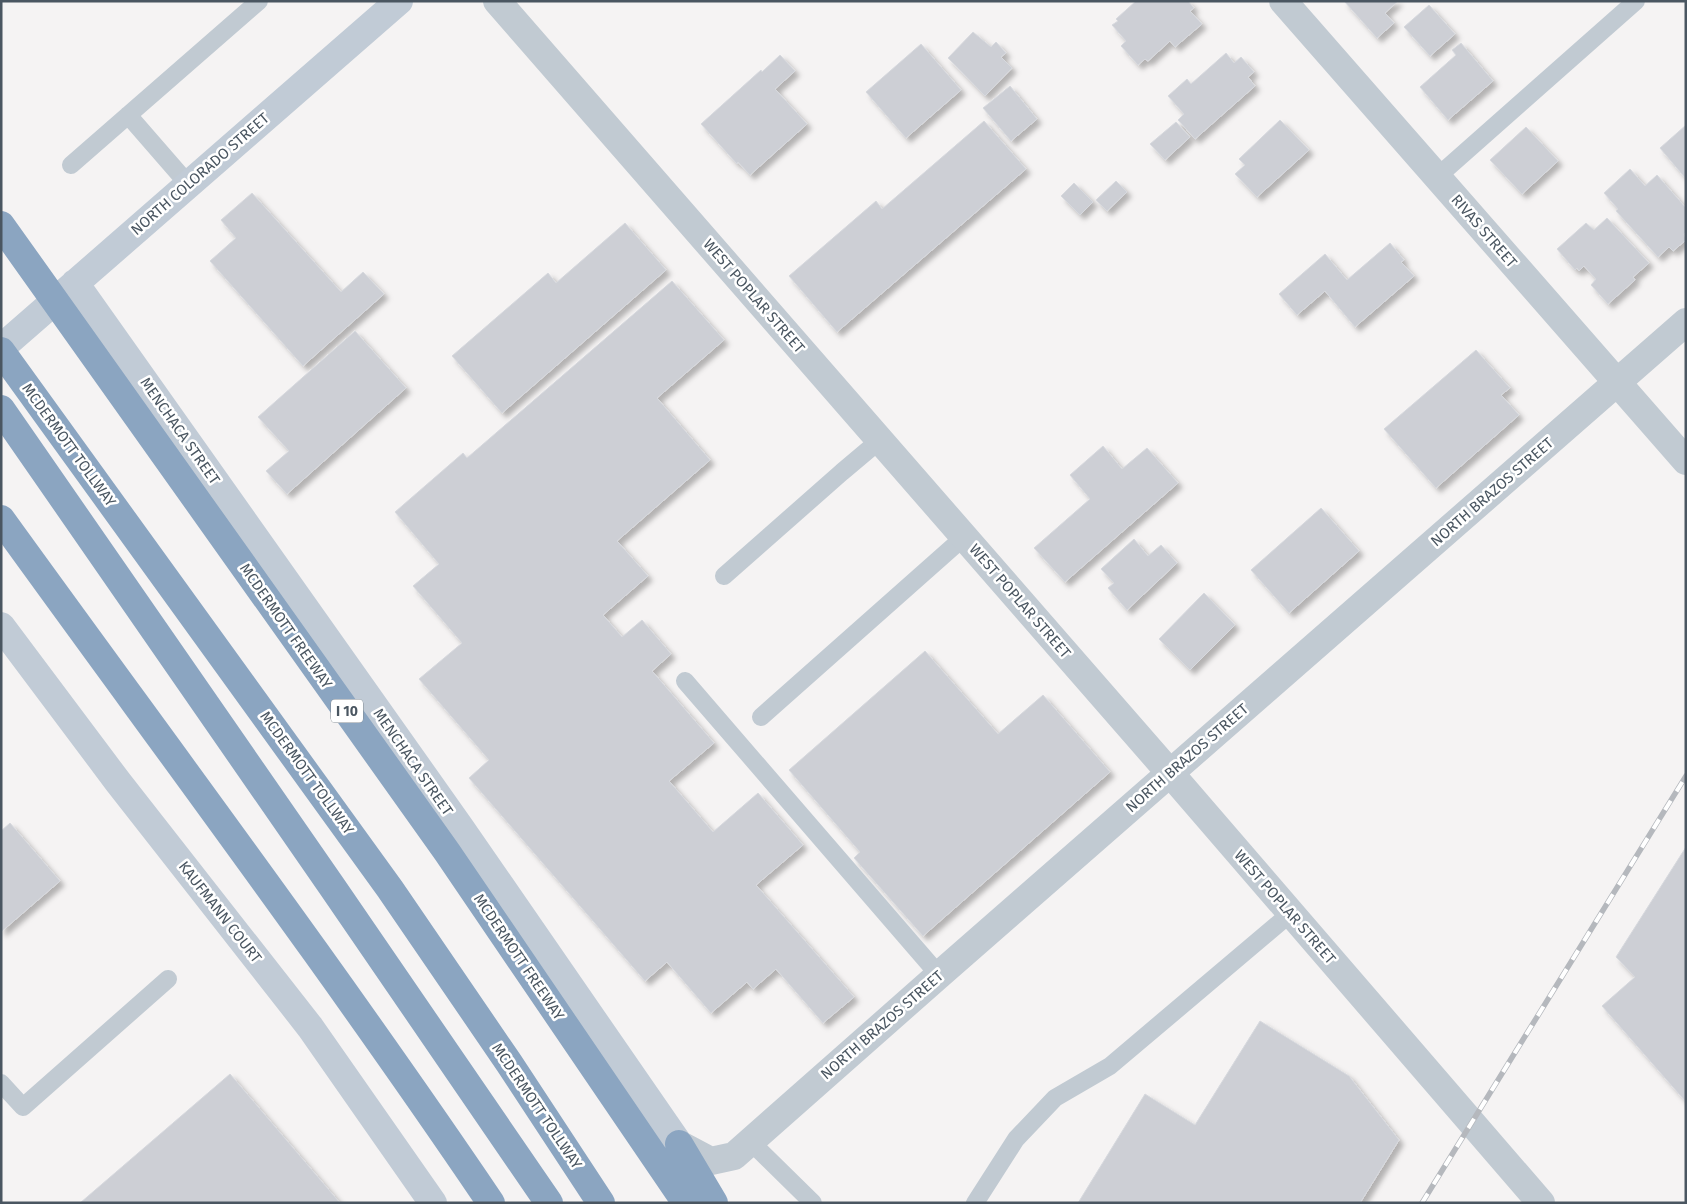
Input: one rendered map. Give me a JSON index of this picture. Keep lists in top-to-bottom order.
{
  "streets": {
    "highway": ["MCDERMOTT TOLLWAY", "MCDERMOTT FREEWAY", "I 10"],
    "main road": ["NORTH COLORADO STREET", "MENCHACA STREET", "KAUFMANN COURT"],
    "street": ["RIVAS STREET", "WEST POPLAR STREET", "NORTH BRAZOS STREET"]
  },
  "crossings": [
    ["NORTH COLORADO STREET", "MENCHACA STREET"],
    ["NORTH COLORADO STREET", "MCDERMOTT TOLLWAY"],
    ["RIVAS STREET", "NORTH BRAZOS STREET"],
    ["WEST POPLAR STREET", "NORTH BRAZOS STREET"],
    ["MENCHACA STREET", "NORTH BRAZOS STREET"]
  ]
}
